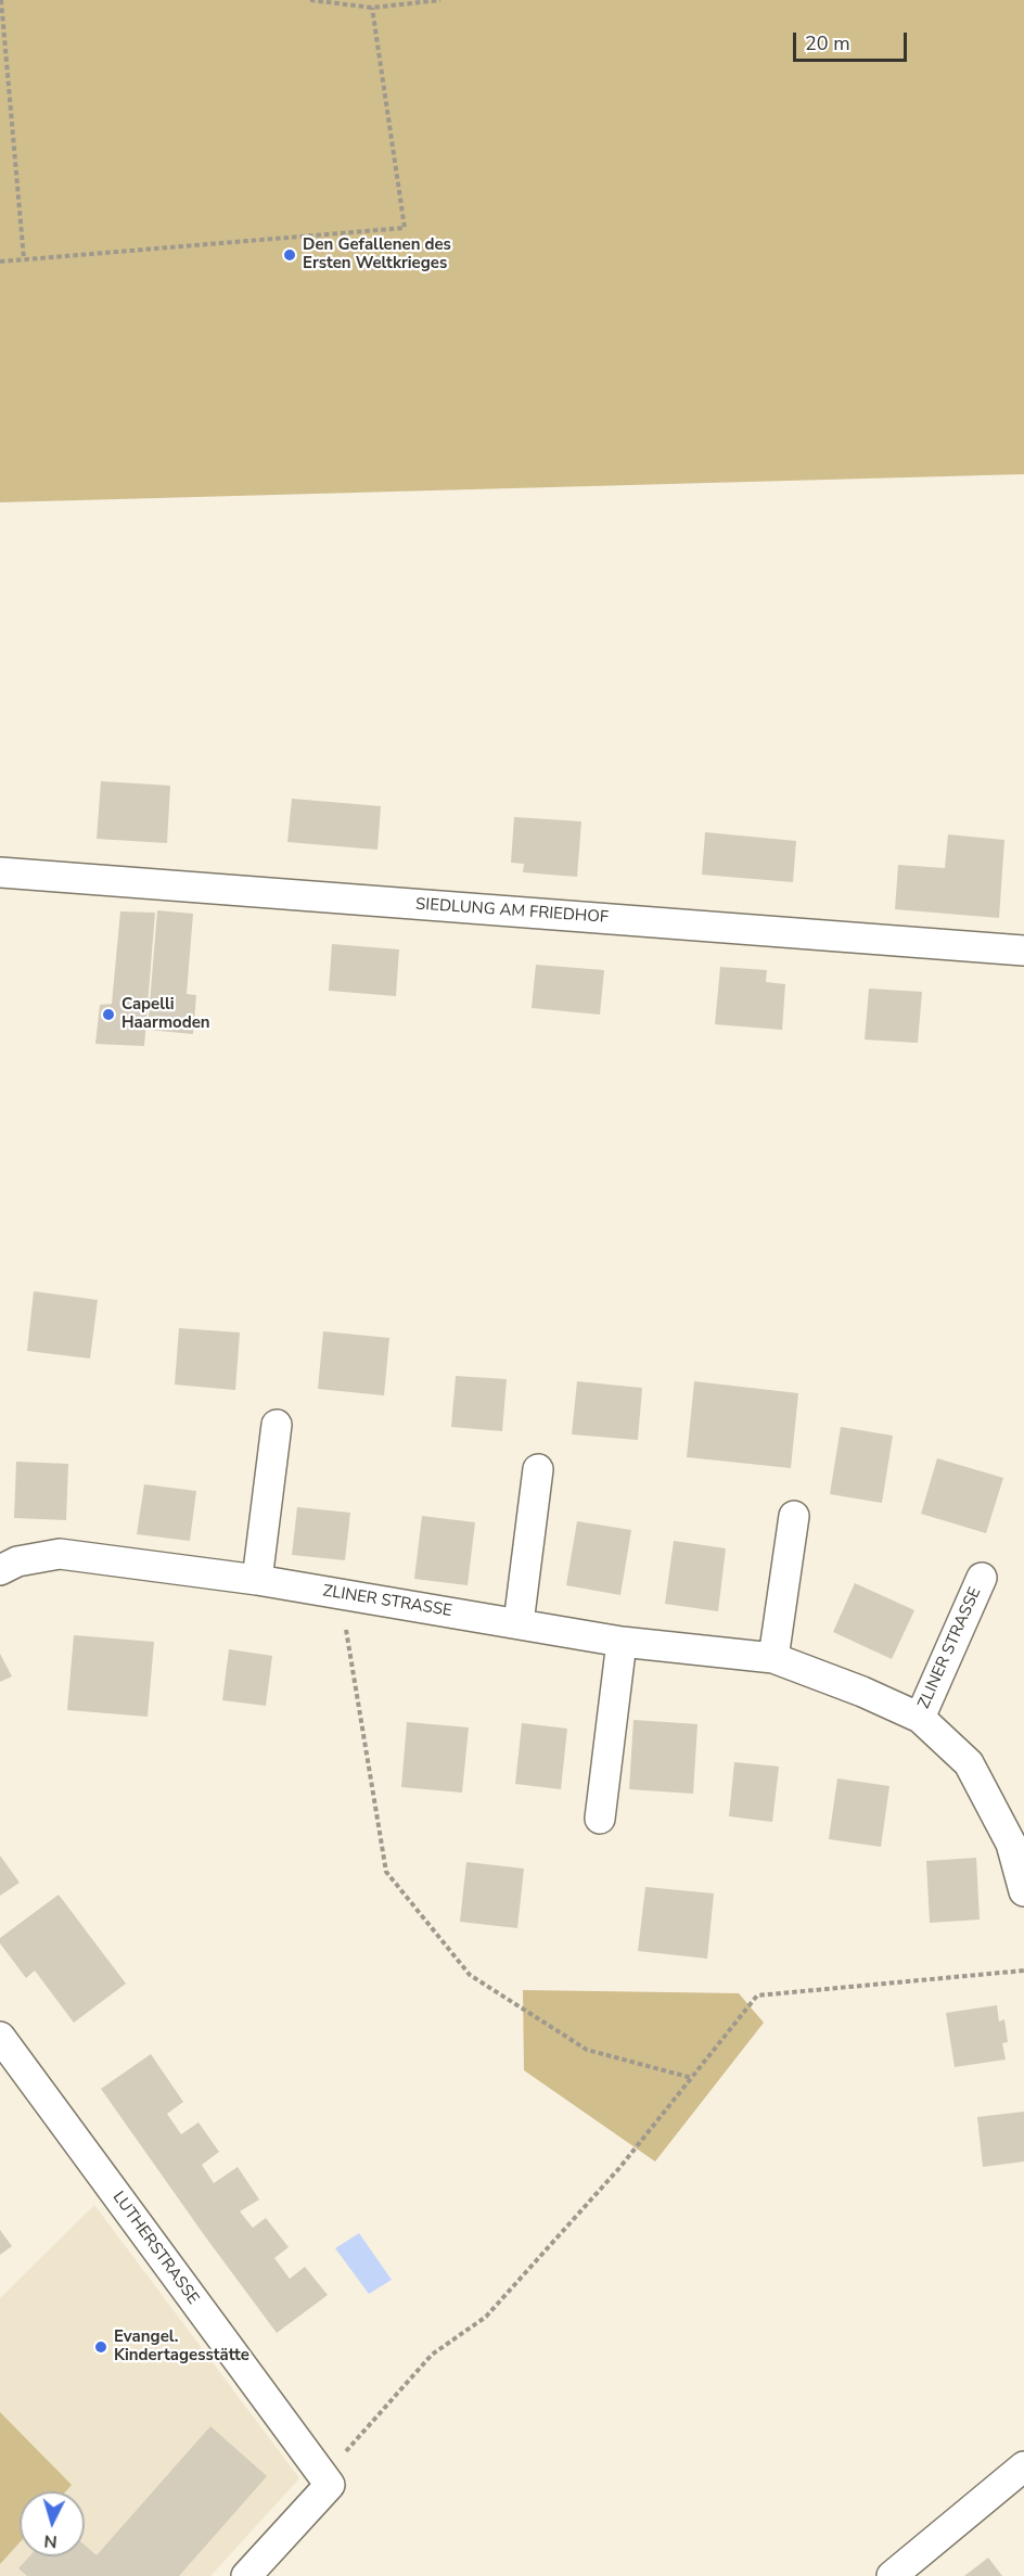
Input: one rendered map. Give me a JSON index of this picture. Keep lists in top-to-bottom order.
{
  "streets": {
    "street": ["SIEDLUNG AM FRIEDHOF", "ZLINER STRASSE", "LUTHERSTRASSE"]
  },
  "places": ["Den Gefallenen des Ersten Weltkrieges", "Capelli Haarmoden", "Evangel. Kindertagesstätte"],
  "scale_bar": "20 m",
  "north": "bottom"
}
